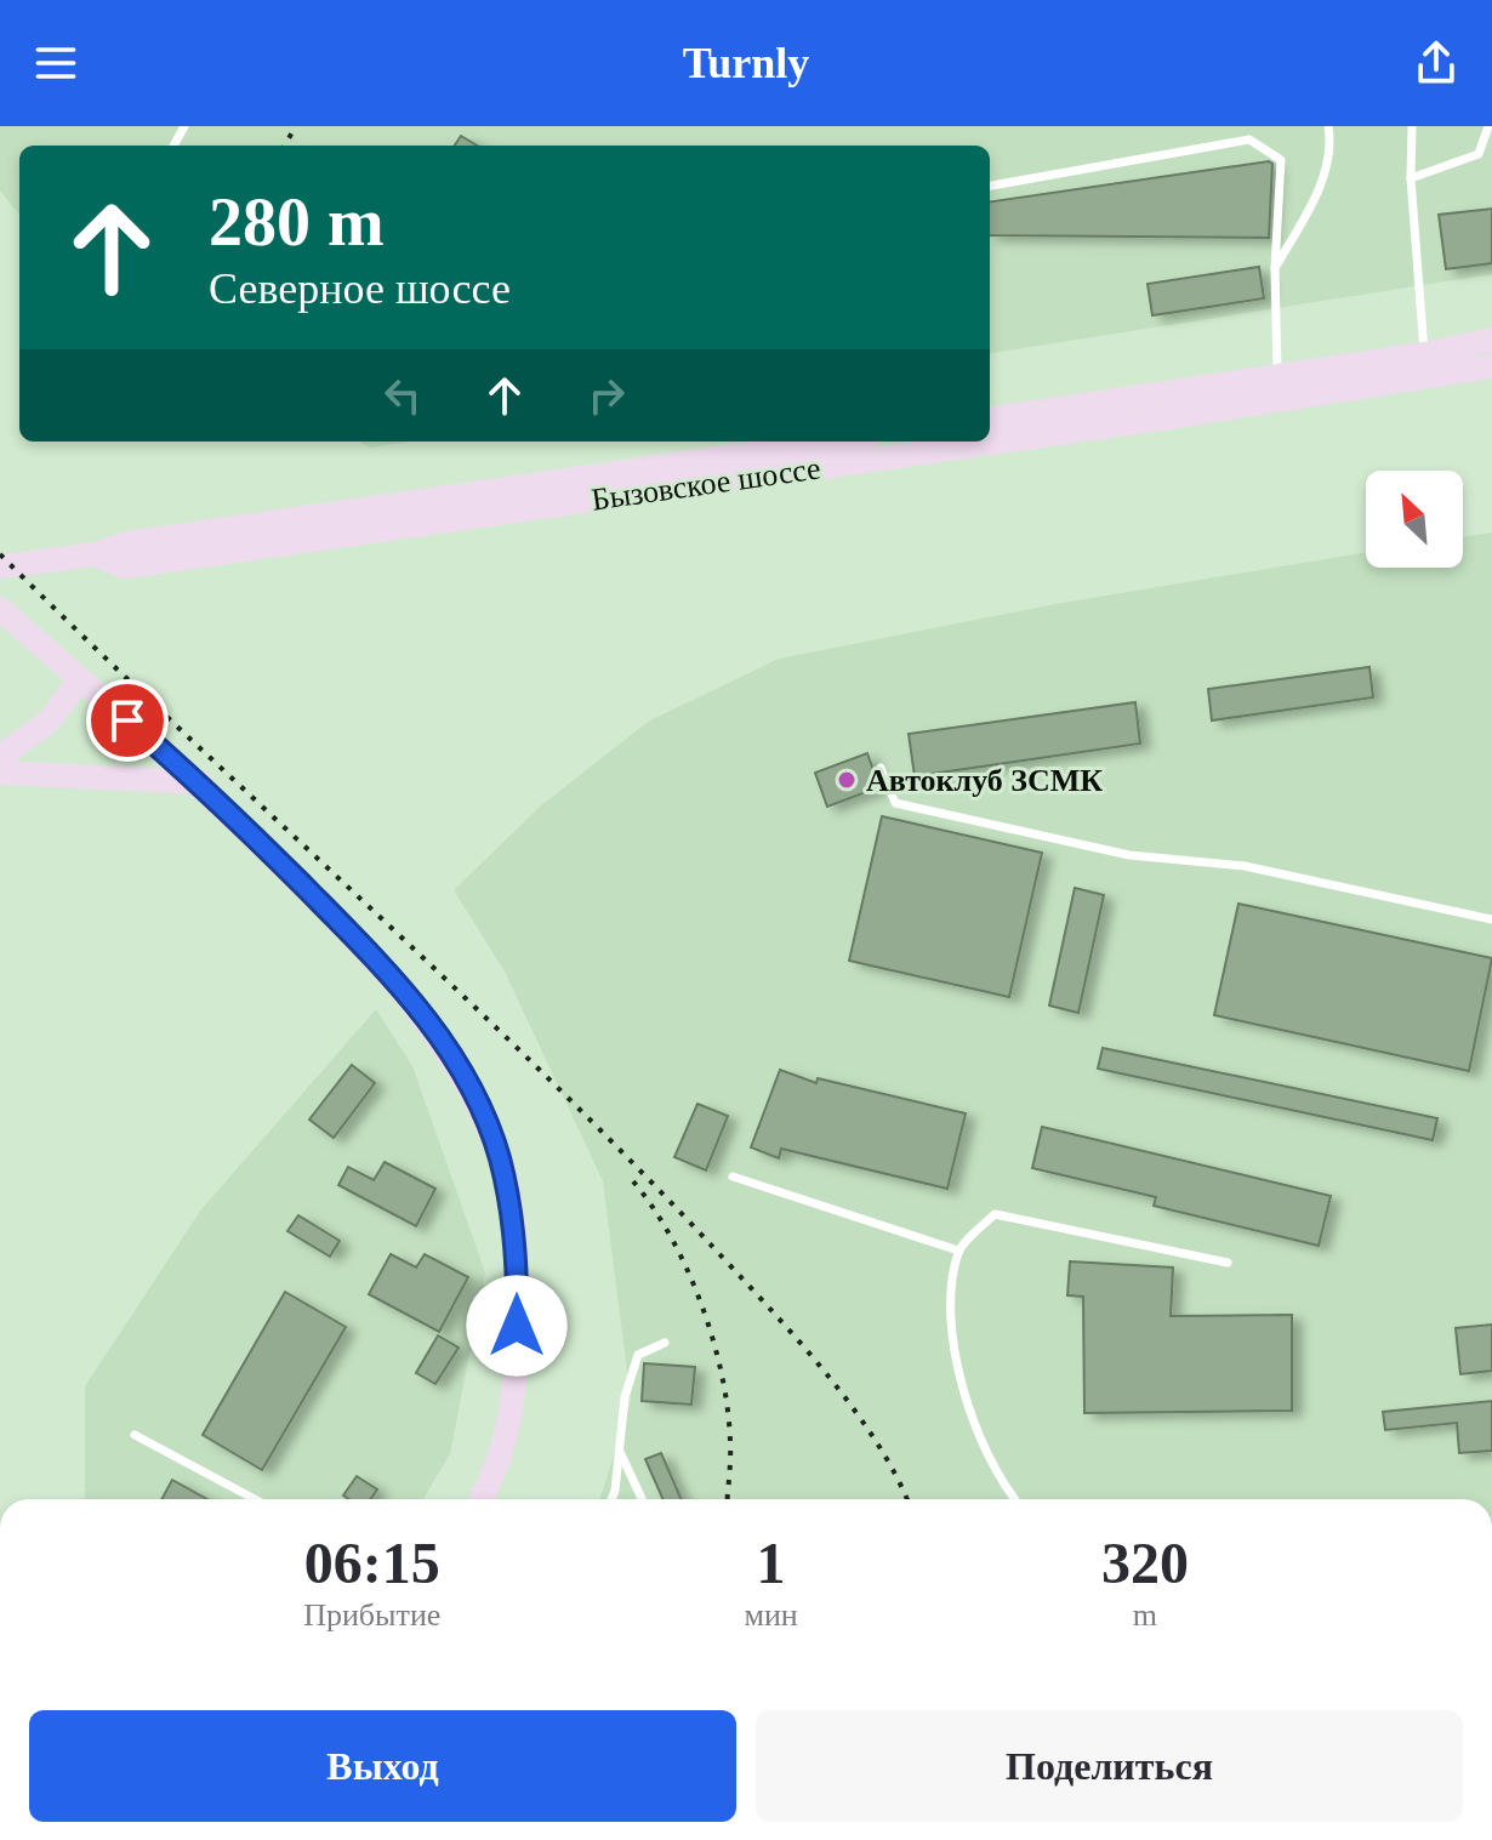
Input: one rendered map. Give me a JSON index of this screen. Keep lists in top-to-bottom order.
{
  "streets": {
    "main road": ["Бызовское шоссе"]
  },
  "places": ["Автоклуб ЗСМК"],
  "north": "top left",
  "page": {
    "header": "Turnly",
    "turn": ["280 m", "Северное шоссе"],
    "eta": [
      "06:15",
      "Прибытие",
      "1",
      "мин",
      "320",
      "m"
    ],
    "buttons": ["Выход", "Поделиться"]
  }
}
